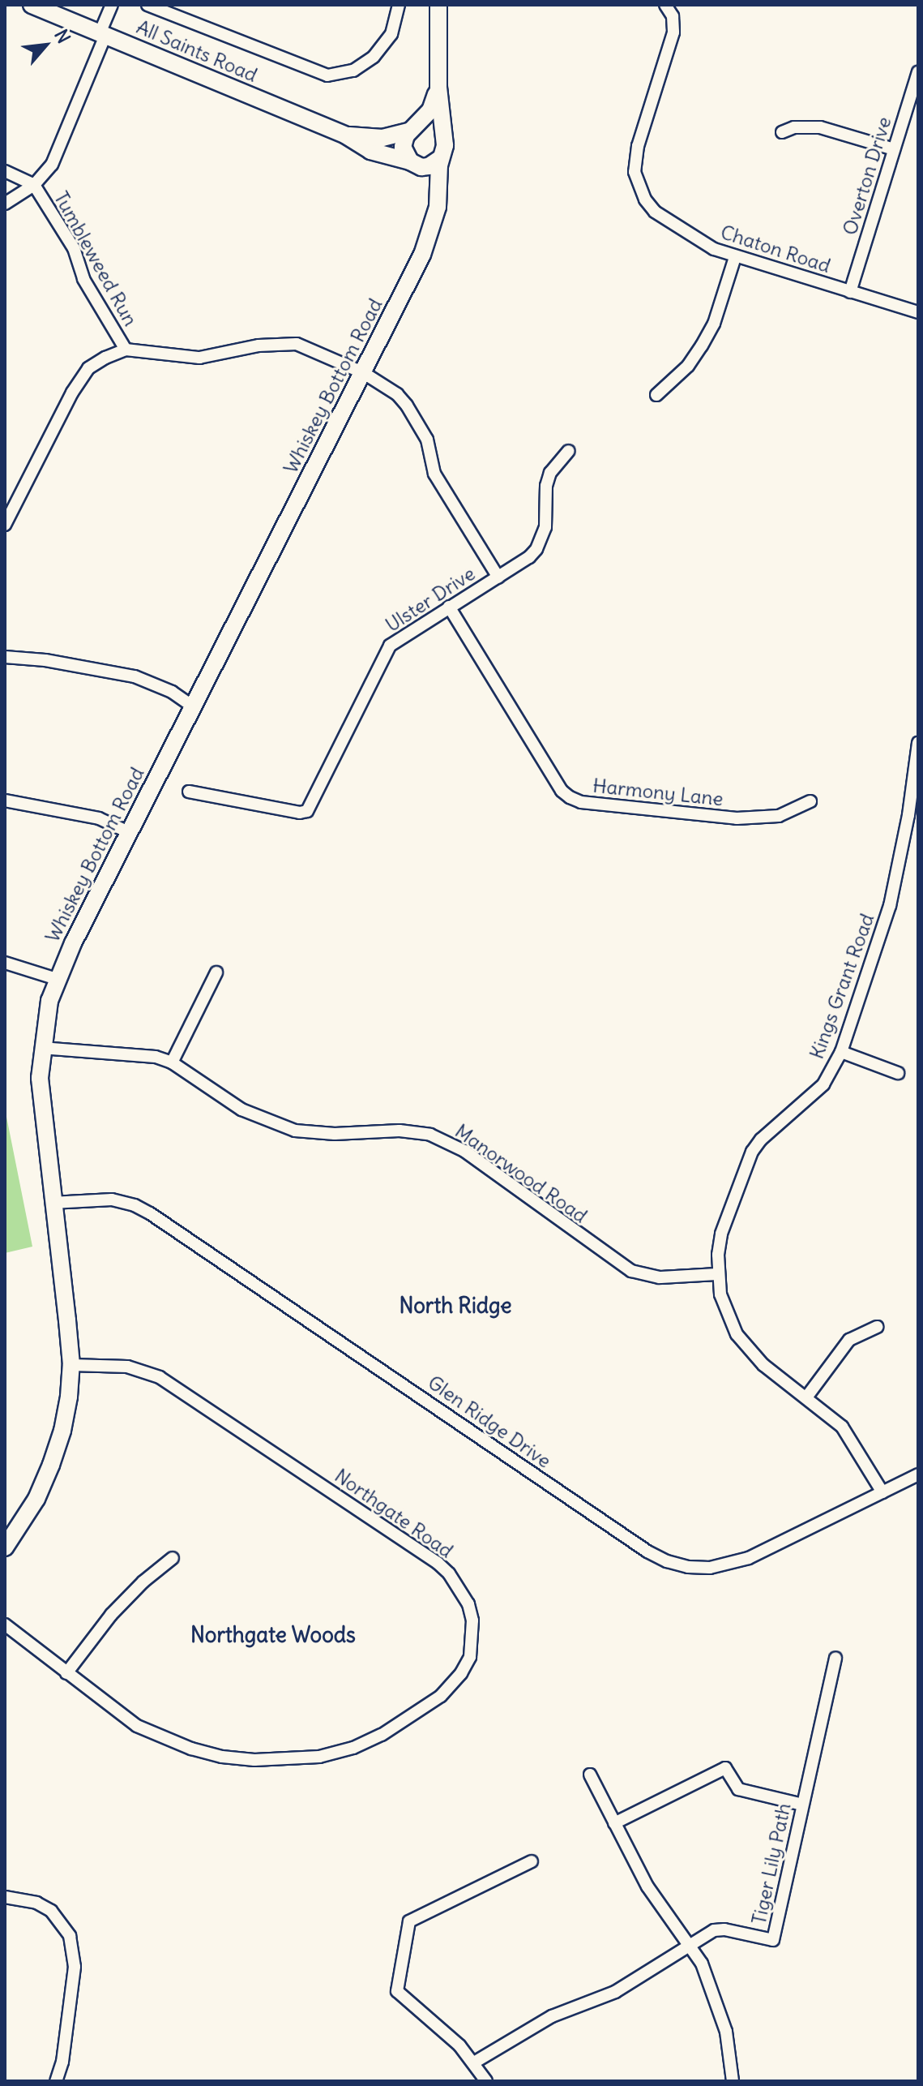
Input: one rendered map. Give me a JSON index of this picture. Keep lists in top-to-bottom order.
{
  "streets": {
    "street": [
      "All Saints Road",
      "Overton Drive",
      "Chaton Road",
      "Tumbleweed Run",
      "Whiskey Bottom Road",
      "Ulster Drive",
      "Harmony Lane",
      "Kings Grant Road",
      "Manorwood Road",
      "Glen Ridge Drive",
      "Northgate Road",
      "Tiger Lily Path"
    ]
  },
  "crossings": [
    ["All Saints Road", "Whiskey Bottom Road"],
    ["Overton Drive", "Chaton Road"],
    ["Whiskey Bottom Road", "Manorwood Road"],
    ["Whiskey Bottom Road", "Glen Ridge Drive"],
    ["Whiskey Bottom Road", "Northgate Road"],
    ["Ulster Drive", "Harmony Lane"],
    ["Kings Grant Road", "Manorwood Road"],
    ["Kings Grant Road", "Glen Ridge Drive"]
  ],
  "districts": ["North Ridge", "Northgate Woods"],
  "north": "top right"
}
